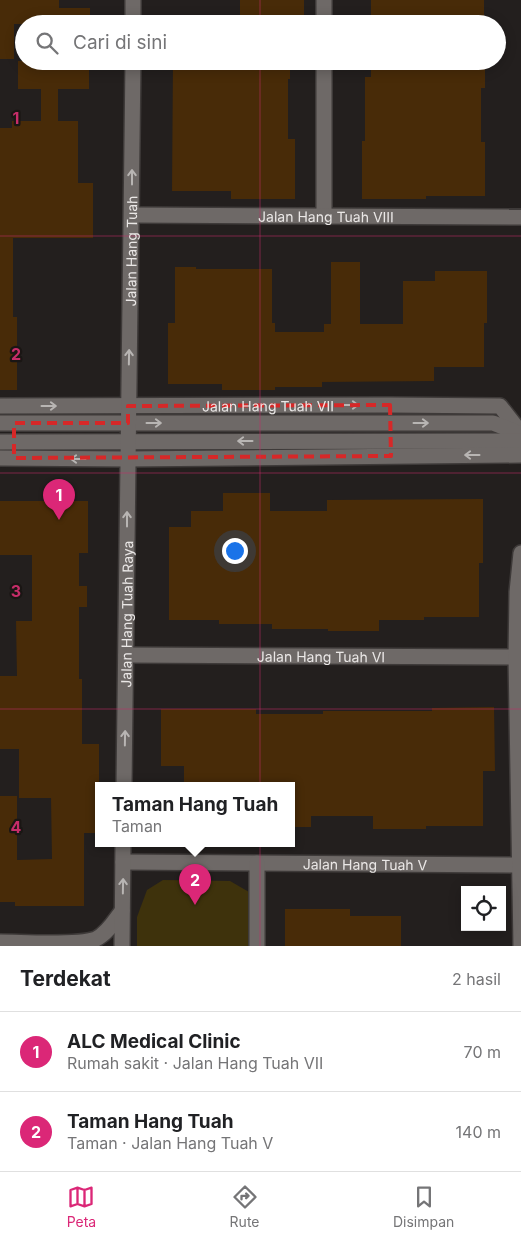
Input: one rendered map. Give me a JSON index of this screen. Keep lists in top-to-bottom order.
{
  "streets": {
    "street": [
      "Jalan Hang Tuah VIII",
      "Jalan Hang Tuah",
      "Jalan Hang Tuah VII",
      "Jalan Hang Tuah Raya",
      "Jalan Hang Tuah VI",
      "Jalan Hang Tuah V"
    ]
  },
  "crossings": [
    ["Jalan Hang Tuah VIII", "Jalan Hang Tuah"],
    ["Jalan Hang Tuah", "Jalan Hang Tuah VII"],
    ["Jalan Hang Tuah", "Jalan Hang Tuah Raya"],
    ["Jalan Hang Tuah Raya", "Jalan Hang Tuah VI"]
  ],
  "one_way": ["Jalan Hang Tuah", "Jalan Hang Tuah Raya"],
  "page": {
    "search": "Cari di sini",
    "pins": ["1", "2"],
    "popup": ["Taman Hang Tuah", "Taman"],
    "heading": ["Terdekat", "2 hasil"],
    "list": [
      {
        "mark": "1",
        "name": "ALC Medical Clinic",
        "note": "Rumah sakit · Jalan Hang Tuah VII",
        "value": "70 m"
      },
      {
        "mark": "2",
        "name": "Taman Hang Tuah",
        "note": "Taman · Jalan Hang Tuah V",
        "value": "140 m"
      }
    ],
    "nav": ["Peta", "Rute", "Disimpan"]
  },
  "grid": {
    "rows": [
      "1",
      "2",
      "3",
      "4"
    ]
  }
}
